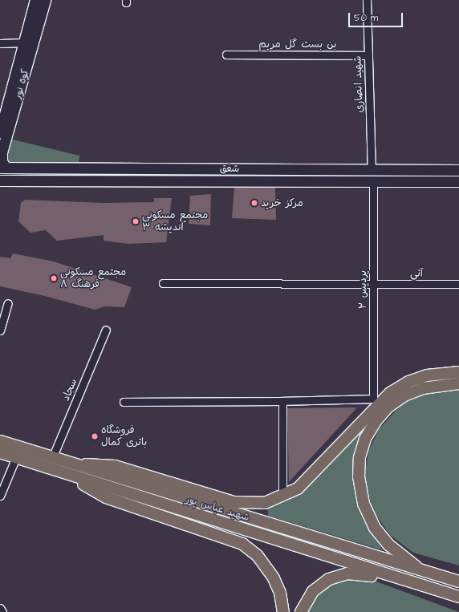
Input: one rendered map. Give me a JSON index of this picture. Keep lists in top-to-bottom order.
{
  "streets": {
    "main road": ["کوه نور", "شفق", "شهید عباس پور"],
    "street": [
      "بن بست گل مریم",
      "شهید انصاری",
      "آتی",
      "پردیس ۲",
      "سجاد"
    ]
  },
  "crossings": [
    ["بن بست گل مریم", "شهید انصاری"],
    ["کوه نور", "شفق"],
    ["شهید انصاری", "شفق"],
    ["شفق", "پردیس ۲"],
    ["آتی", "پردیس ۲"],
    ["سجاد", "شهید عباس پور"]
  ],
  "places": [
    "مرکز خرید",
    "مجتمع مسکونی اندیشه ۳",
    "مجتمع مسکونی فرهنگ ۸",
    "فروشگاه باتری کمال"
  ],
  "scale_bar": "50 m"
}
